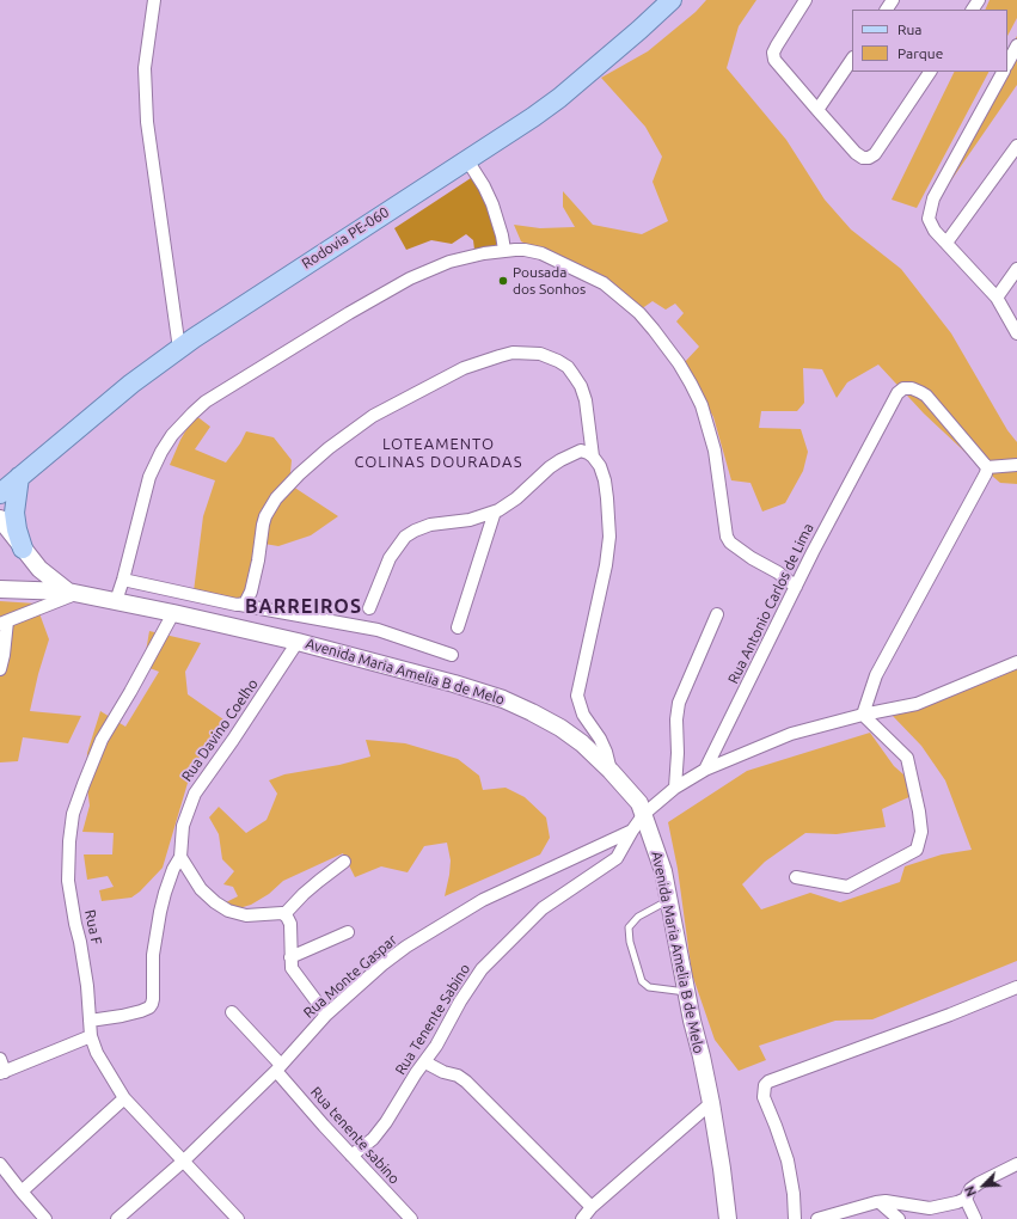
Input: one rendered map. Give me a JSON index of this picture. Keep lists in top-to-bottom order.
{
  "streets": {
    "main road": ["Rodovia PE-060"],
    "street": [
      "Rua Antonio Carlos de Lima",
      "Avenida Maria Amelia B de Melo",
      "Rua Davino Coelho",
      "Rua F",
      "Rua Monte Gaspar",
      "Rua Tenente Sabino",
      "Rua tenente sabino"
    ]
  },
  "crossings": [
    ["Avenida Maria Amelia B de Melo", "Rua Davino Coelho"],
    ["Avenida Maria Amelia B de Melo", "Rua F"],
    ["Avenida Maria Amelia B de Melo", "Rua Monte Gaspar"],
    ["Rua F", "Rua Monte Gaspar"],
    ["Rua Monte Gaspar", "Rua Tenente Sabino"],
    ["Rua Monte Gaspar", "Rua tenente sabino"],
    ["Rua Tenente Sabino", "Rua tenente sabino"]
  ],
  "districts": ["LOTEAMENTO COLINAS DOURADAS", "BARREIROS"],
  "places": ["Pousada dos Sonhos"],
  "legend": ["Rua", "Parque"],
  "north": "bottom left"
}
